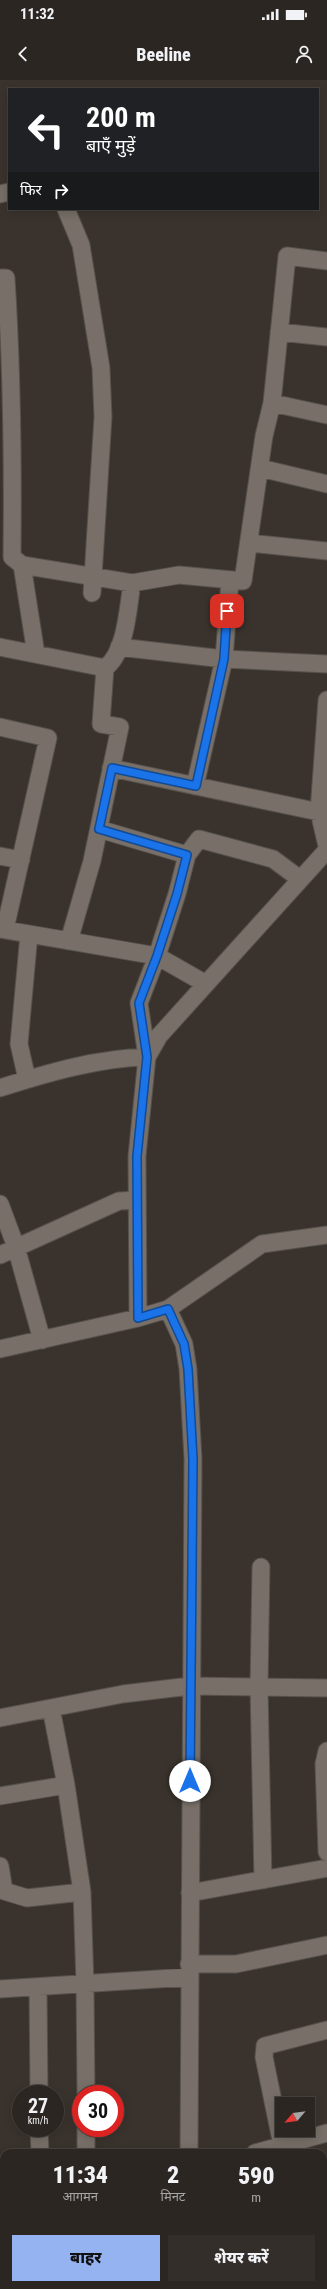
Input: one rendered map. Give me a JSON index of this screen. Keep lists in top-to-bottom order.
{
  "north": "bottom left",
  "page": {
    "status": "11:32",
    "header": "Beeline",
    "turn": ["200 m", "बाएँ मुड़ें"],
    "then": "फिर",
    "speed": "27 km/h",
    "limit": "30",
    "eta": [
      "11:34",
      "आगमन",
      "2",
      "मिनट",
      "590",
      "m"
    ],
    "buttons": ["बाहर", "शेयर करें"]
  }
}
